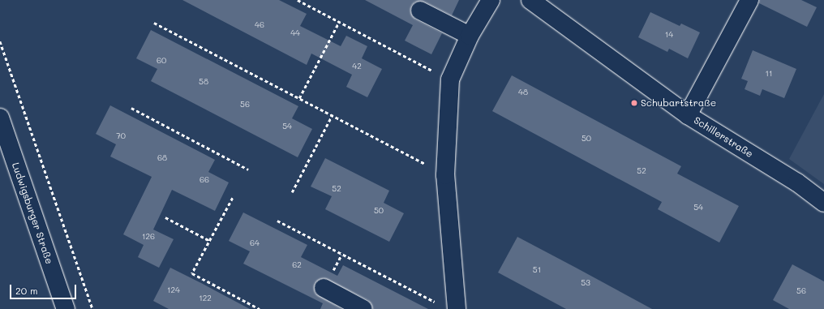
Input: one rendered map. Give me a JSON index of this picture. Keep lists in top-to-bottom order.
{
  "streets": {
    "street": ["Schillerstraße", "Ludwigsburger Straße"]
  },
  "places": ["Schubartstraße"],
  "house_numbers": [
    "46",
    "44",
    "14",
    "60",
    "42",
    "11",
    "58",
    "48",
    "56",
    "54",
    "70",
    "50",
    "68",
    "52",
    "66",
    "52",
    "54",
    "50",
    "126",
    "64",
    "62",
    "51",
    "53",
    "124",
    "56",
    "122"
  ],
  "scale_bar": "20 m"
}
